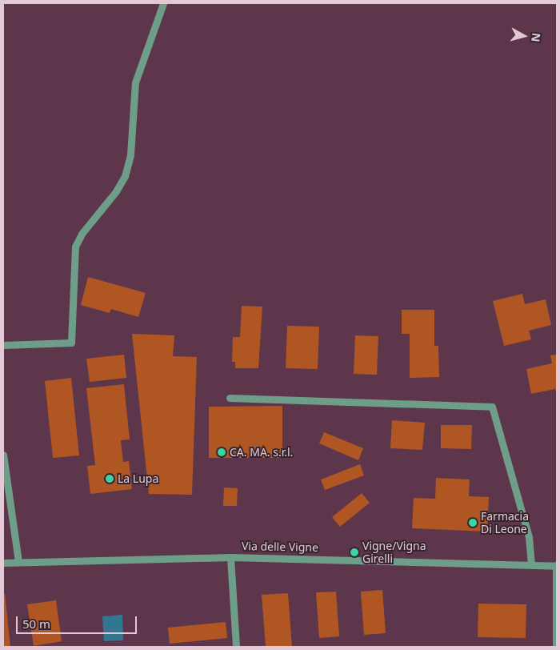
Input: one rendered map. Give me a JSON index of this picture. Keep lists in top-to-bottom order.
{
  "streets": {
    "street": ["Via delle Vigne"]
  },
  "places": [
    "CA. MA. s.r.l.",
    "La Lupa",
    "Farmacia Di Leone",
    "Vigne/Vigna Girelli"
  ],
  "scale_bar": "50 m",
  "north": "right"
}
